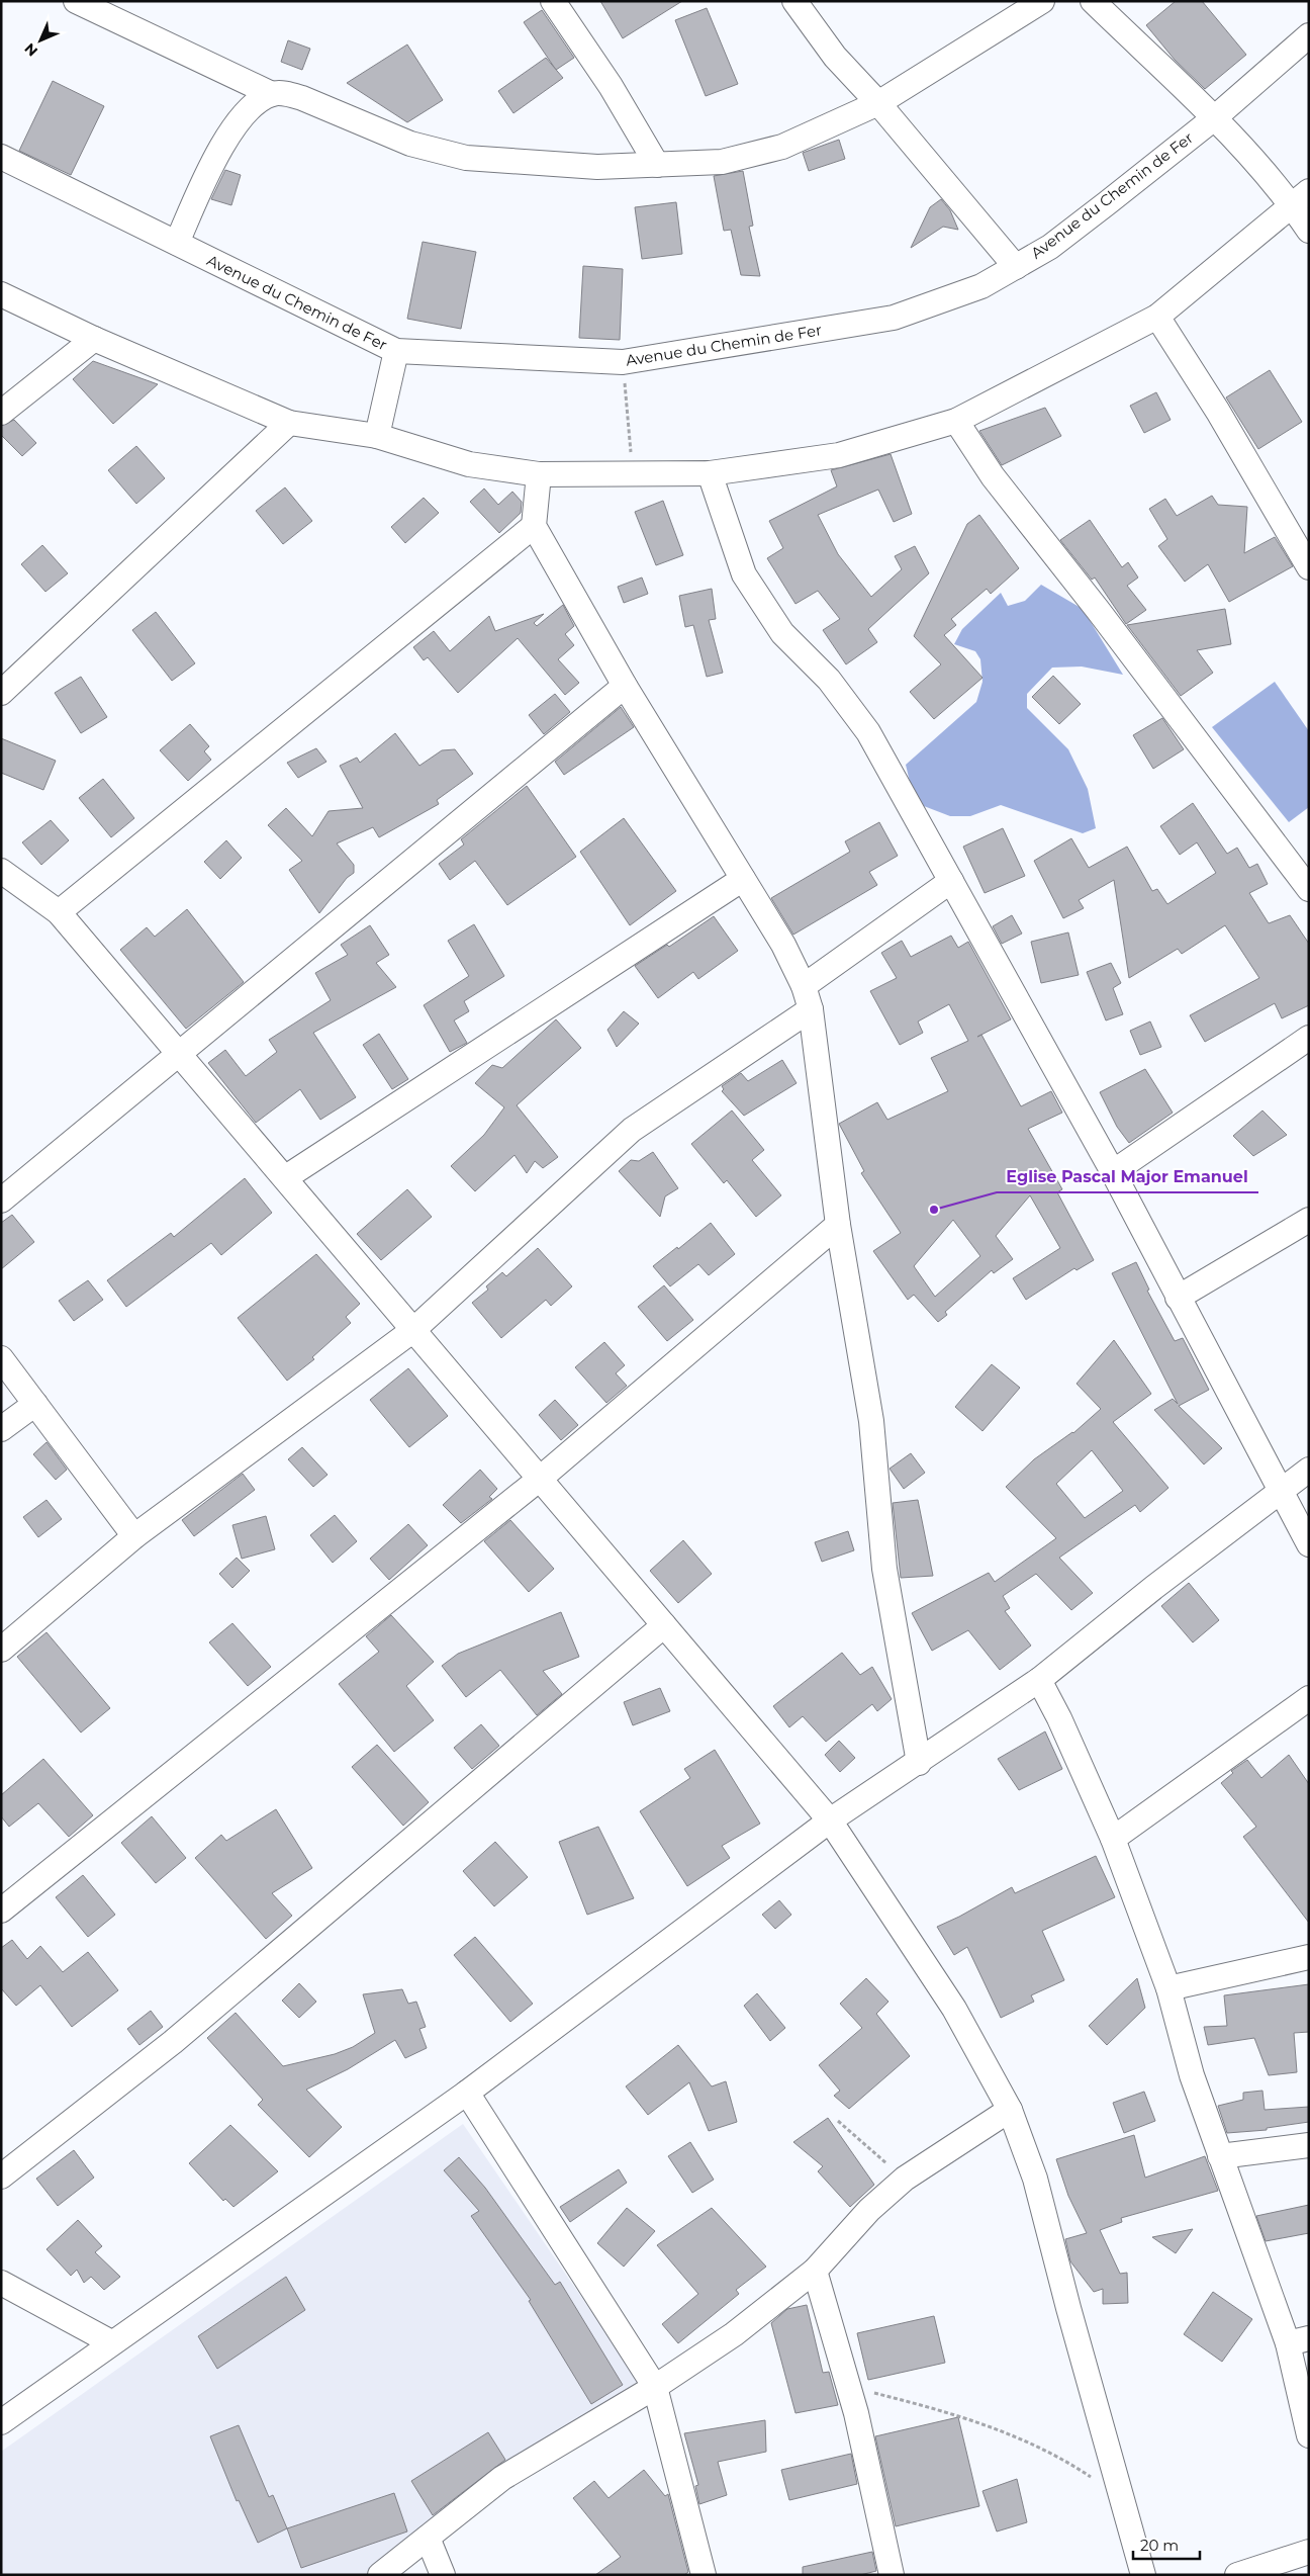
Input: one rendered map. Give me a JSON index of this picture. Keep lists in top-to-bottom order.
{
  "streets": {
    "street": ["Avenue du Chemin de Fer"]
  },
  "places": ["Eglise Pascal Major Emanuel"],
  "scale_bar": "20 m",
  "north": "bottom left"
}
